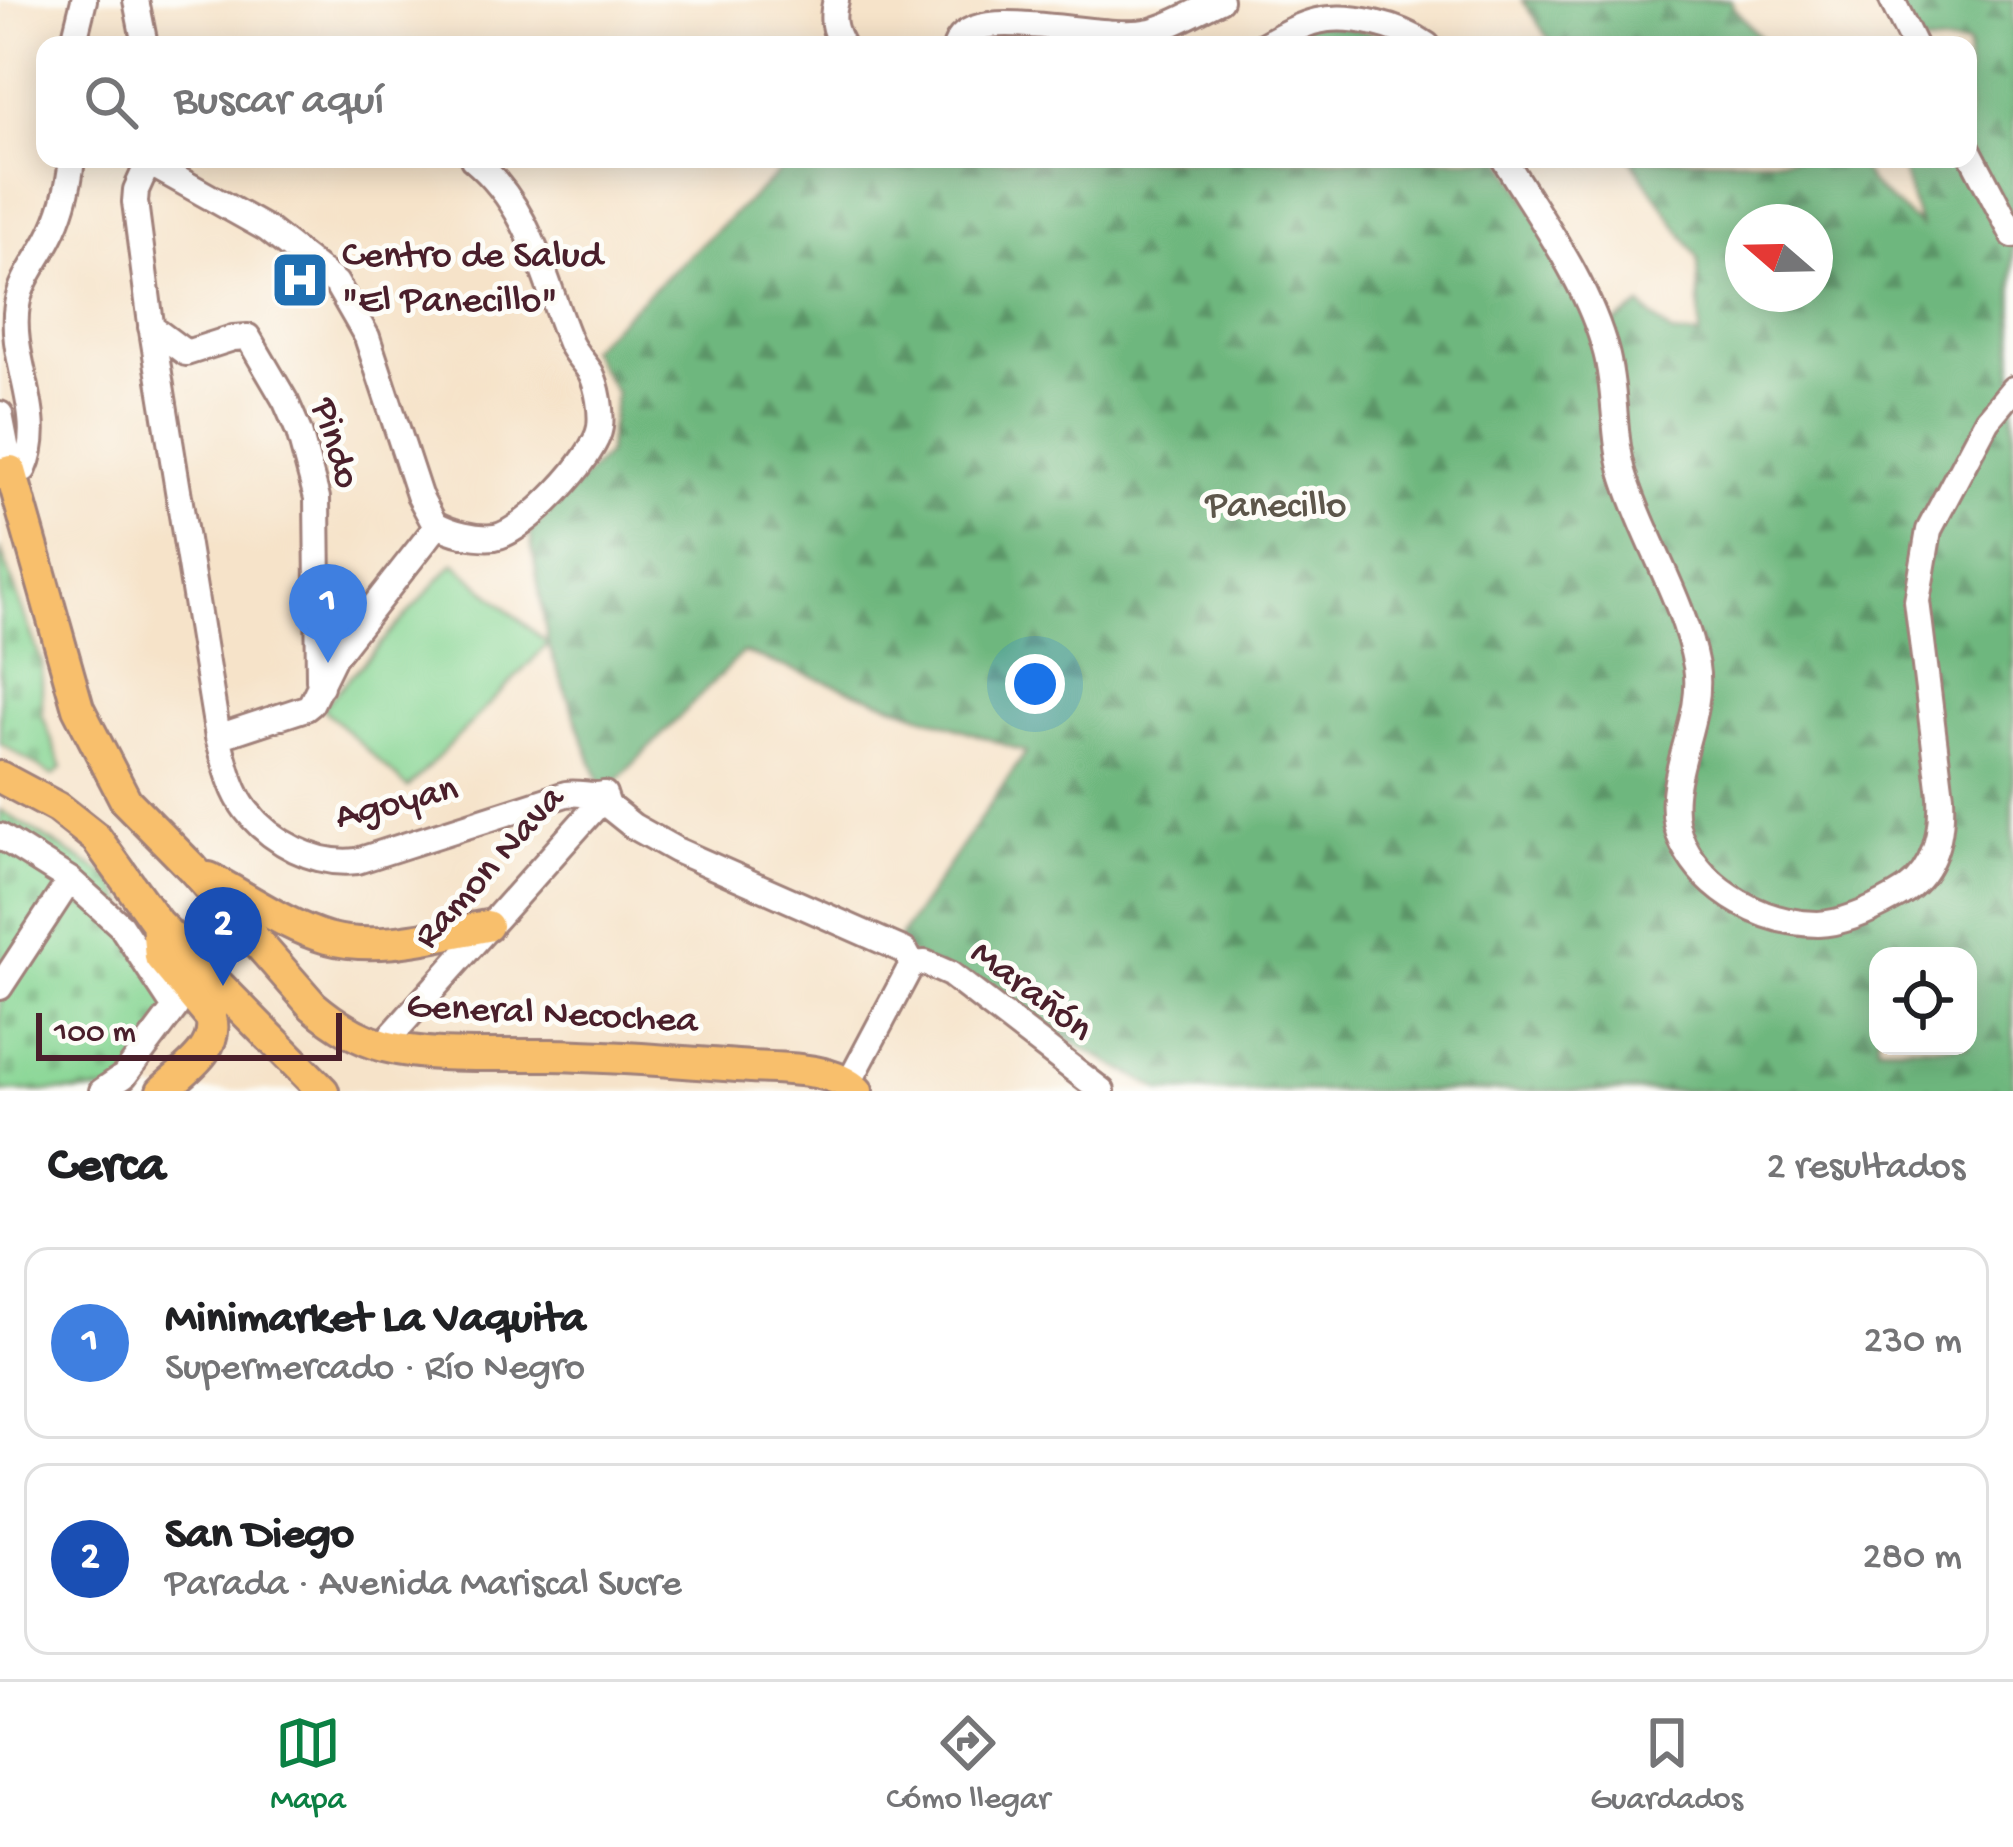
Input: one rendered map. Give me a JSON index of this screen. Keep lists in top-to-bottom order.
{
  "streets": {
    "main road": ["General Necochea"],
    "street": [
      "Pindo",
      "Agoyan",
      "Ramon Nava",
      "Marañón"
    ]
  },
  "crossings": [
    ["Pindo", "Agoyan"],
    ["Agoyan", "Ramon Nava"],
    ["Ramon Nava", "General Necochea"]
  ],
  "parks": ["Panecillo"],
  "places": {
    "hospital": ["Centro de Salud \"El Panecillo\""]
  },
  "scale_bar": "100 m",
  "north": "left",
  "page": {
    "search": "Buscar aquí",
    "pins": ["1", "2"],
    "scale": "100 m",
    "heading": ["Cerca", "2 resultados"],
    "list": [
      {
        "mark": "1",
        "name": "Minimarket La Vaquita",
        "note": "Supermercado · Río Negro",
        "value": "230 m"
      },
      {
        "mark": "2",
        "name": "San Diego",
        "note": "Parada · Avenida Mariscal Sucre",
        "value": "280 m"
      }
    ],
    "nav": ["Mapa", "Cómo llegar", "Guardados"]
  }
}
